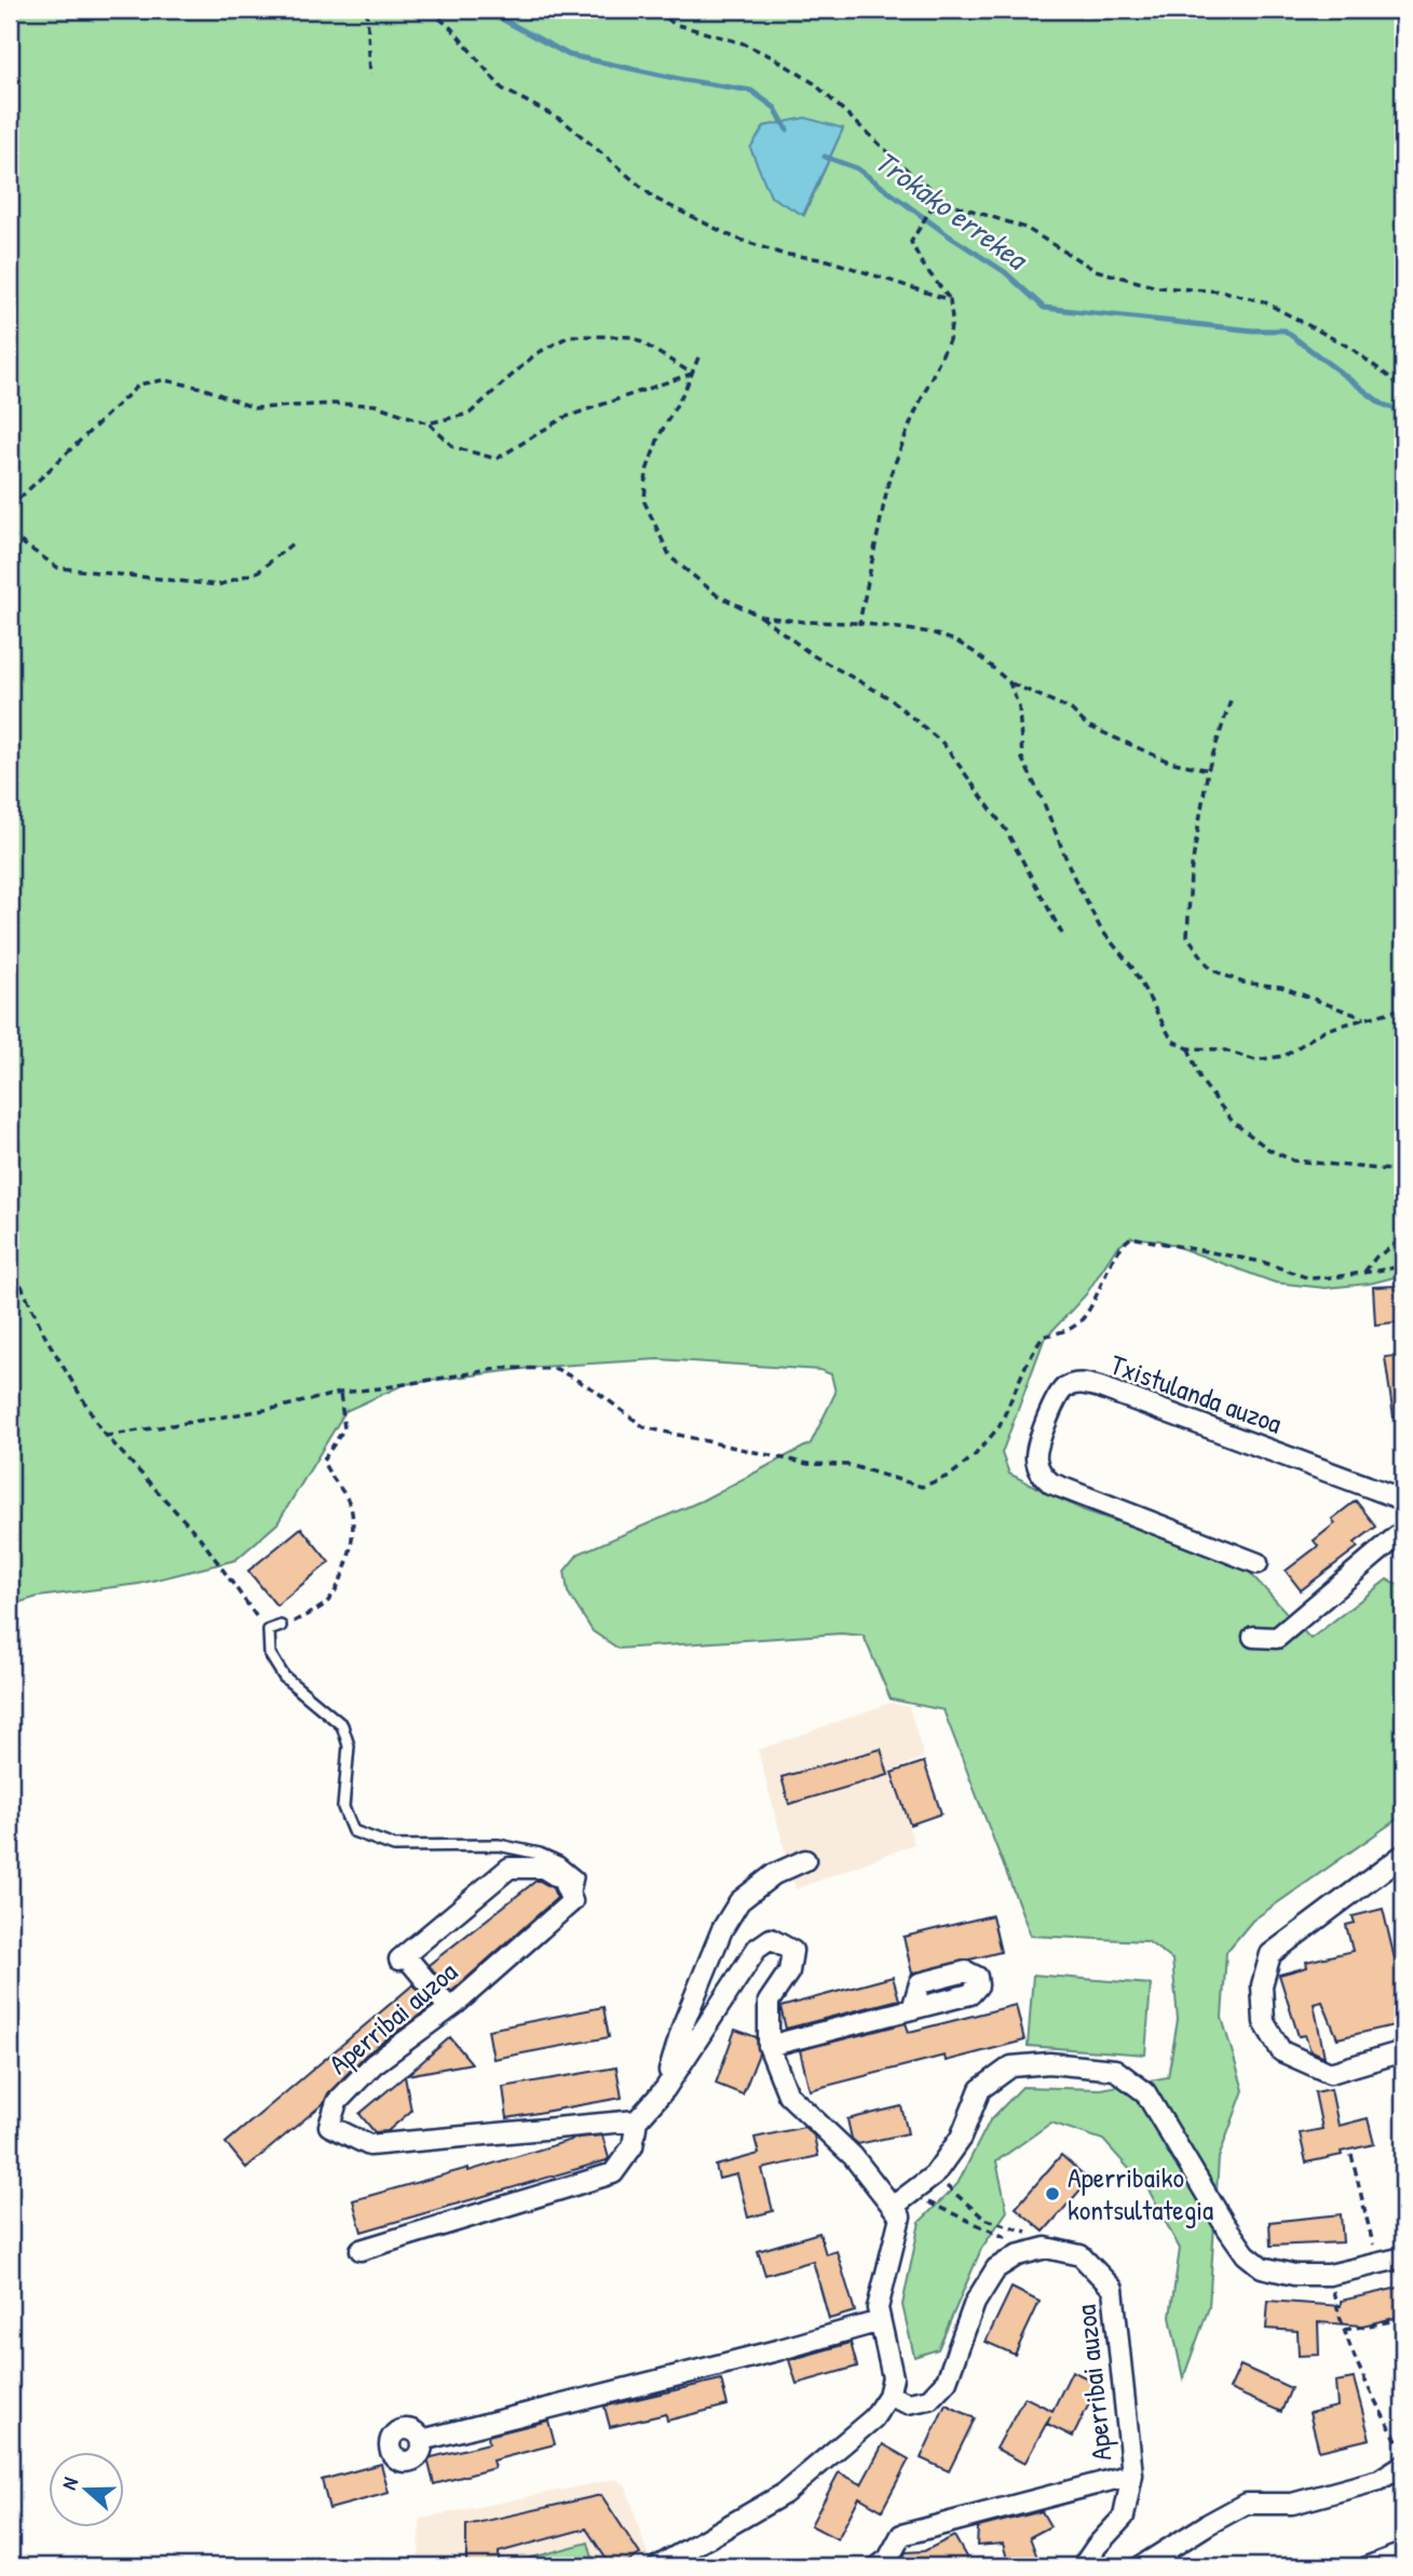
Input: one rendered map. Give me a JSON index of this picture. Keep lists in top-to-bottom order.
{
  "streets": {
    "street": ["Txistulanda auzoa", "Aperribai auzoa"]
  },
  "water": ["Trokako errekea"],
  "places": ["Aperribaiko kontsultategia"],
  "north": "left"
}
